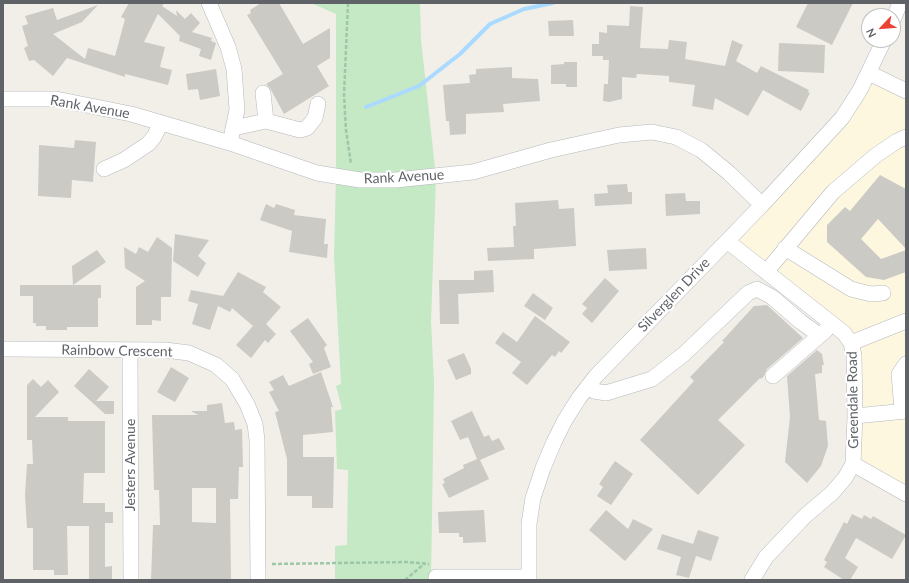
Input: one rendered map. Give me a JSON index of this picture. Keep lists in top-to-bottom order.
{
  "streets": {
    "street": [
      "Rank Avenue",
      "Silverglen Drive",
      "Rainbow Crescent",
      "Greendale Road",
      "Jesters Avenue"
    ]
  },
  "crossings": [
    ["Rank Avenue", "Silverglen Drive"],
    ["Silverglen Drive", "Greendale Road"],
    ["Rainbow Crescent", "Jesters Avenue"]
  ],
  "north": "bottom left"
}
